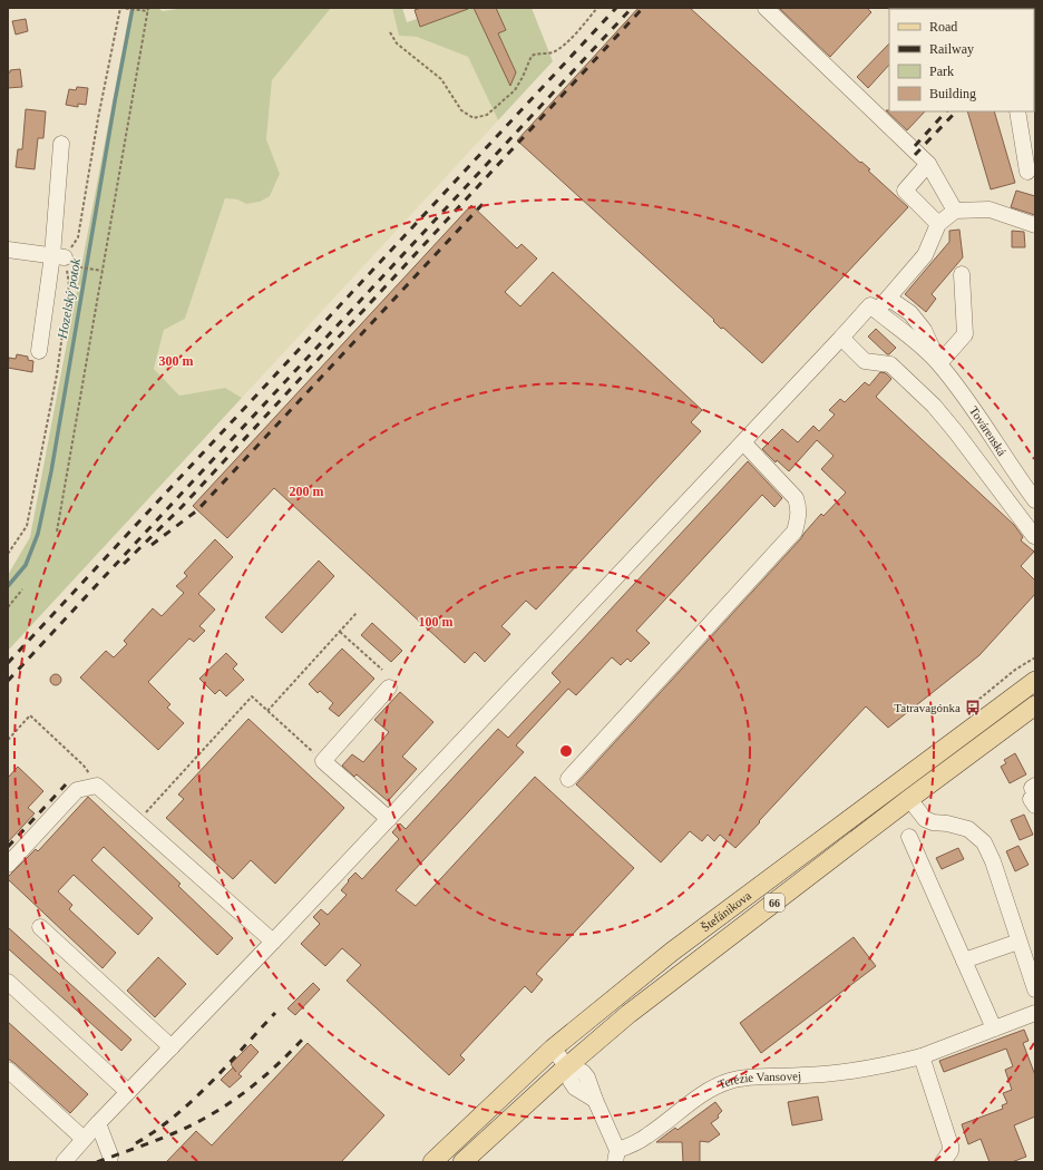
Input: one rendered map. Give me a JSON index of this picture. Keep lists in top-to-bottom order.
{
  "streets": {
    "main road": ["66", "Štefánikova"],
    "street": ["Továrenská", "Terézie Vansovej"]
  },
  "crossings": [
    ["Štefánikova", "Terézie Vansovej"]
  ],
  "water": ["Hozelský potok"],
  "places": {
    "bus stop": ["Tatravagónka"]
  },
  "legend": [
    "Road",
    "Railway",
    "Park",
    "Building"
  ],
  "rings": ["300 m", "200 m", "100 m"]
}
